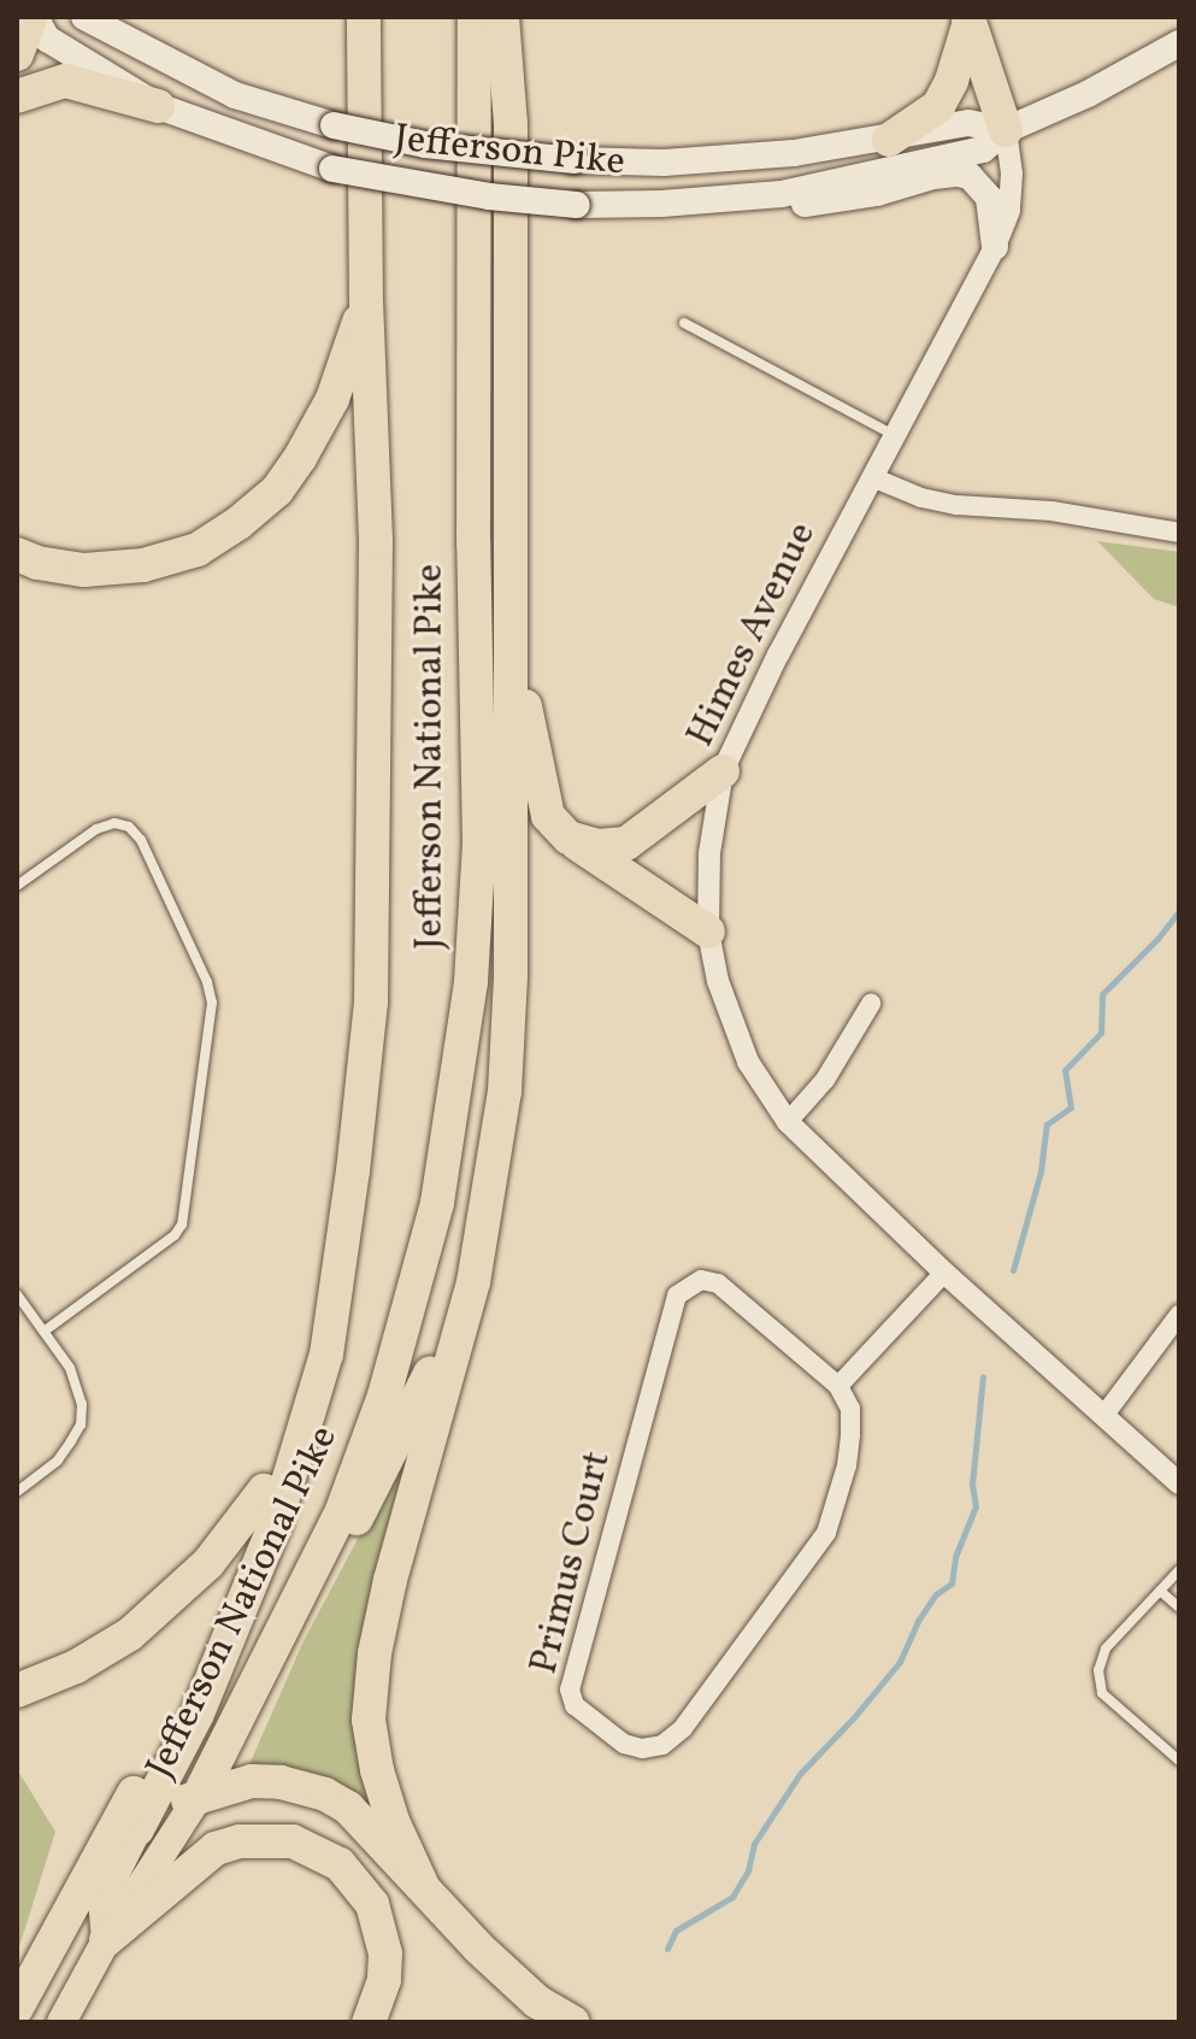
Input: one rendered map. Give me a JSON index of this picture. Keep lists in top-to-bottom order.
{
  "streets": {
    "highway": ["Jefferson National Pike"],
    "main road": ["Jefferson Pike"],
    "street": ["Himes Avenue", "Primus Court"]
  },
  "crossings": [
    ["Jefferson Pike", "Himes Avenue"]
  ]
}
